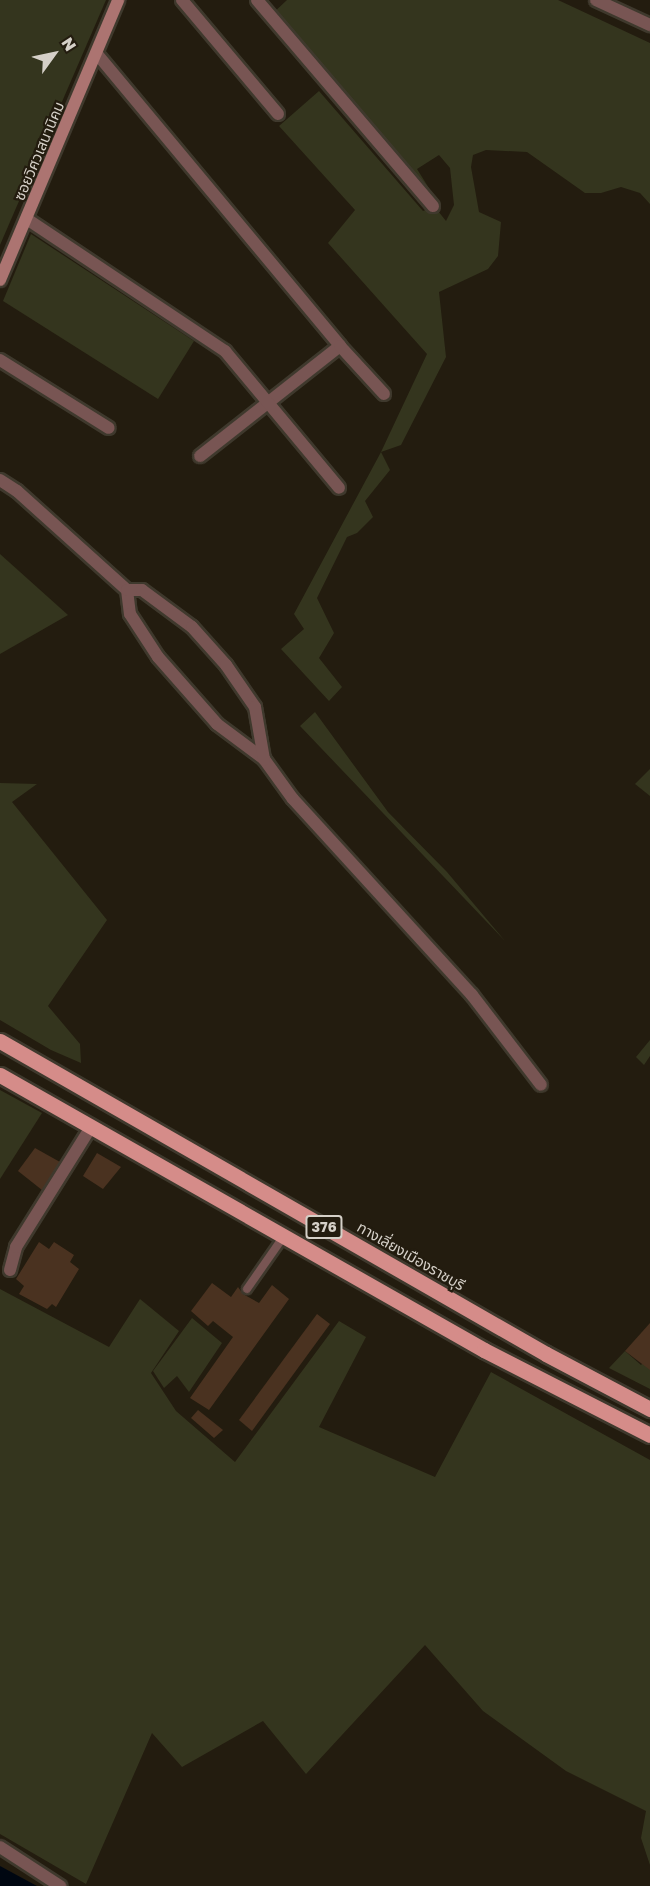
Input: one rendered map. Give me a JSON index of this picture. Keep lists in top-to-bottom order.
{
  "streets": {
    "main road": ["376", "ทางเลี่ยงเมืองราชบุรี"],
    "street": ["ซอยวิศวเสนานิคม"]
  },
  "north": "top right"
}
